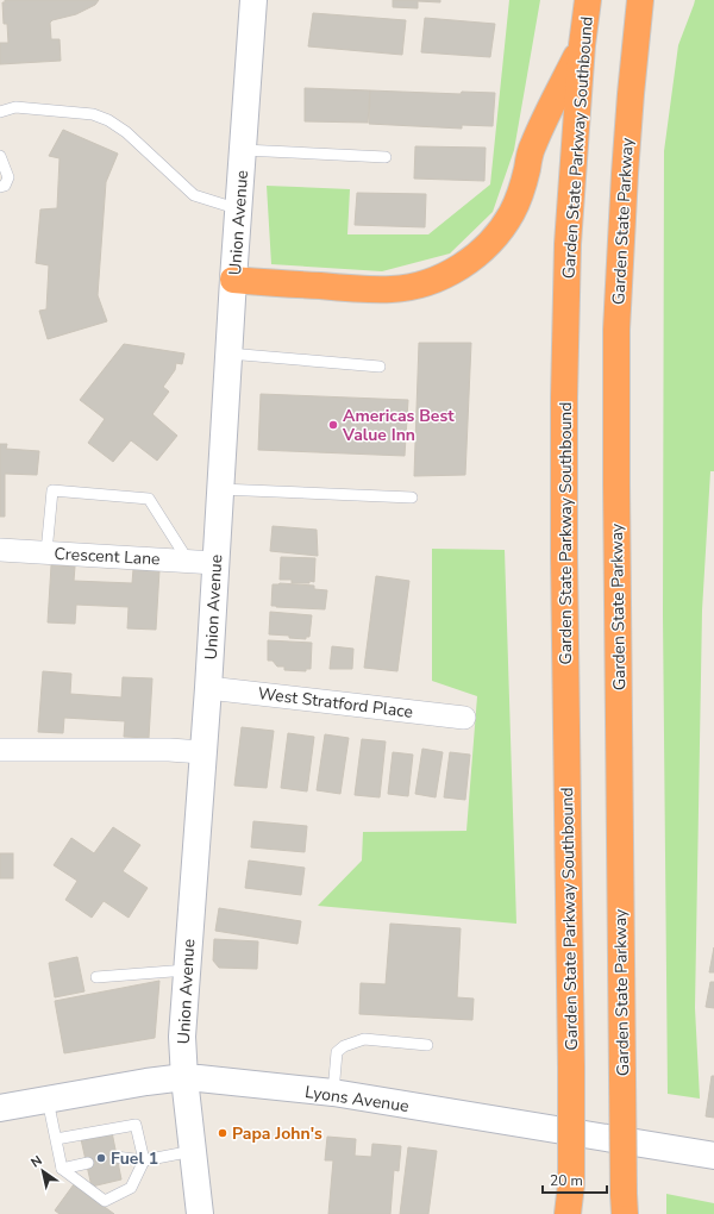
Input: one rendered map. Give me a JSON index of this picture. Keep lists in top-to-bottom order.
{
  "streets": {
    "highway": ["Garden State Parkway Southbound", "Garden State Parkway"],
    "main road": ["Union Avenue", "Lyons Avenue"],
    "street": ["Crescent Lane", "West Stratford Place"]
  },
  "crossings": [
    ["Union Avenue", "Crescent Lane"],
    ["Union Avenue", "West Stratford Place"],
    ["Union Avenue", "Lyons Avenue"]
  ],
  "places": ["Americas Best Value Inn", "Papa John's", "Fuel 1"],
  "scale_bar": "20 m",
  "north": "top left"
}
